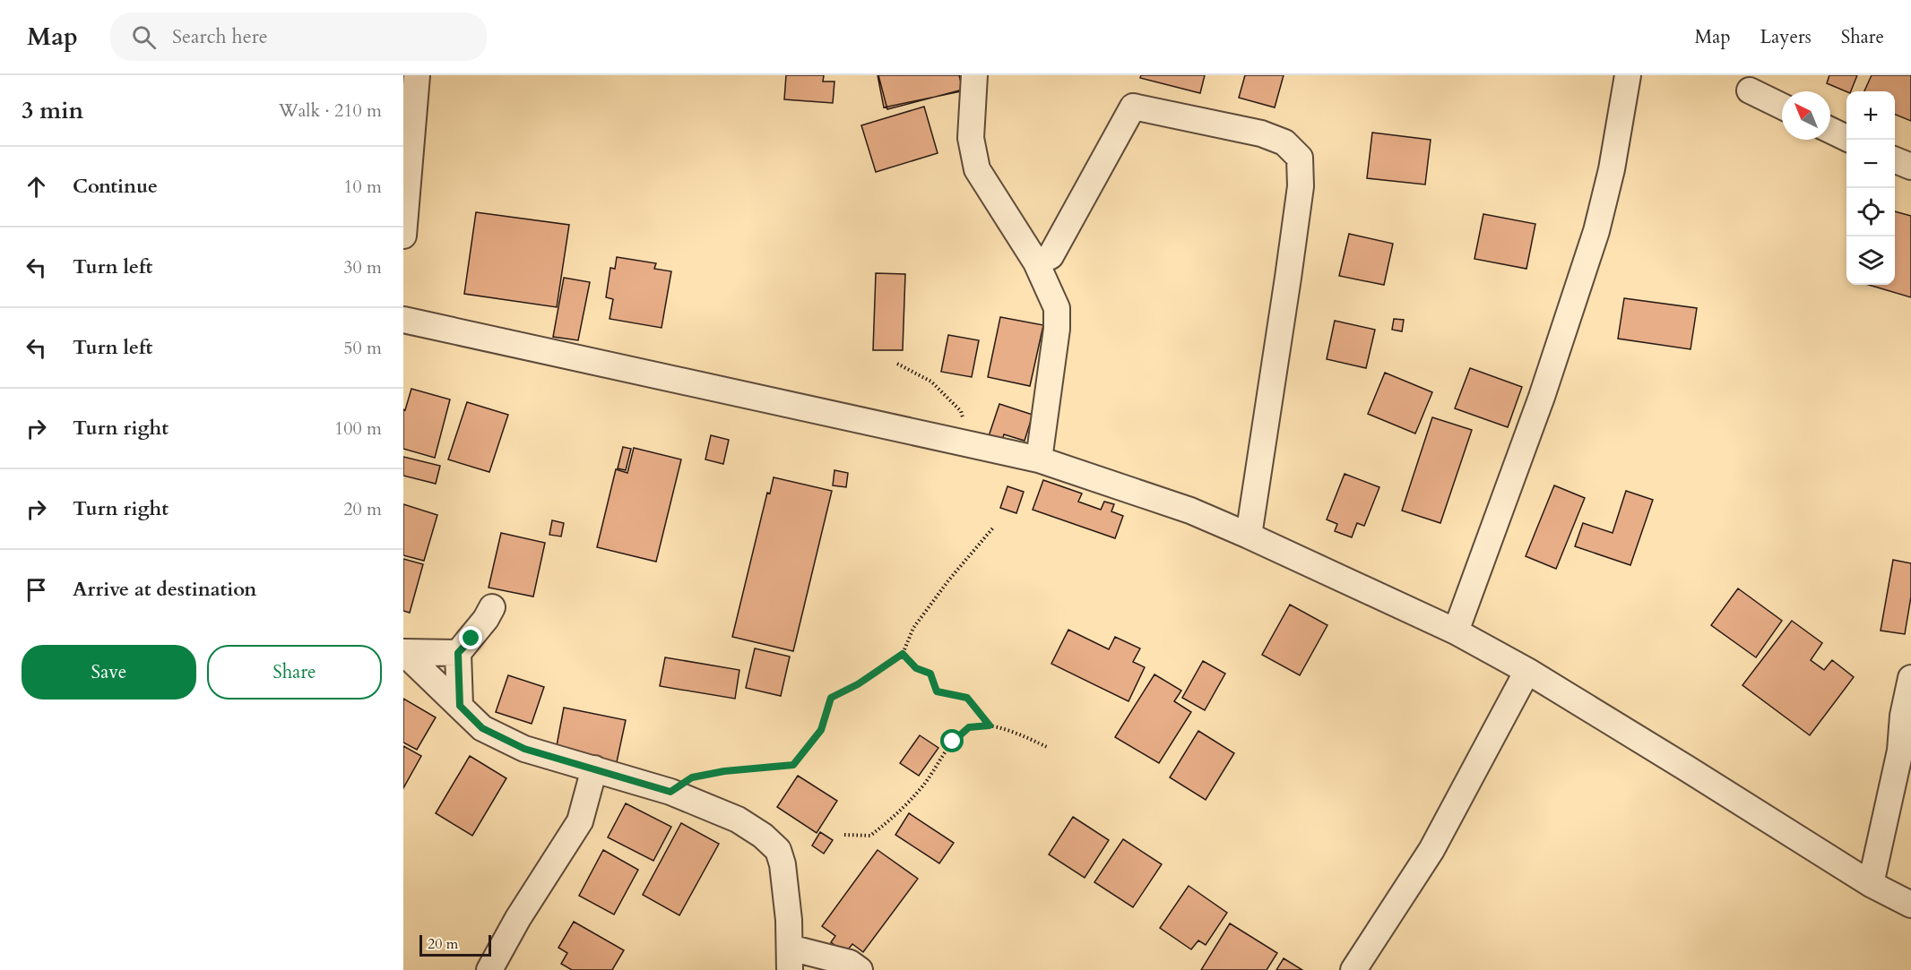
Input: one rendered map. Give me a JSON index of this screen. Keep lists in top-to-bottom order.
{
  "scale_bar": "20 m",
  "north": "top left",
  "page": {
    "header": "Map",
    "search": "Search here",
    "nav": ["Map", "Layers", "Share"],
    "heading": ["3 min", "Walk · 210 m"],
    "map_buttons": ["+", "−"],
    "list": [
      ["Continue", "10 m"],
      ["Turn left", "30 m"],
      ["Turn left", "50 m"],
      ["Turn right", "100 m"],
      ["Turn right", "20 m"],
      "Arrive at destination"
    ],
    "buttons": ["Save", "Share"],
    "scale": "20 m"
  }
}
